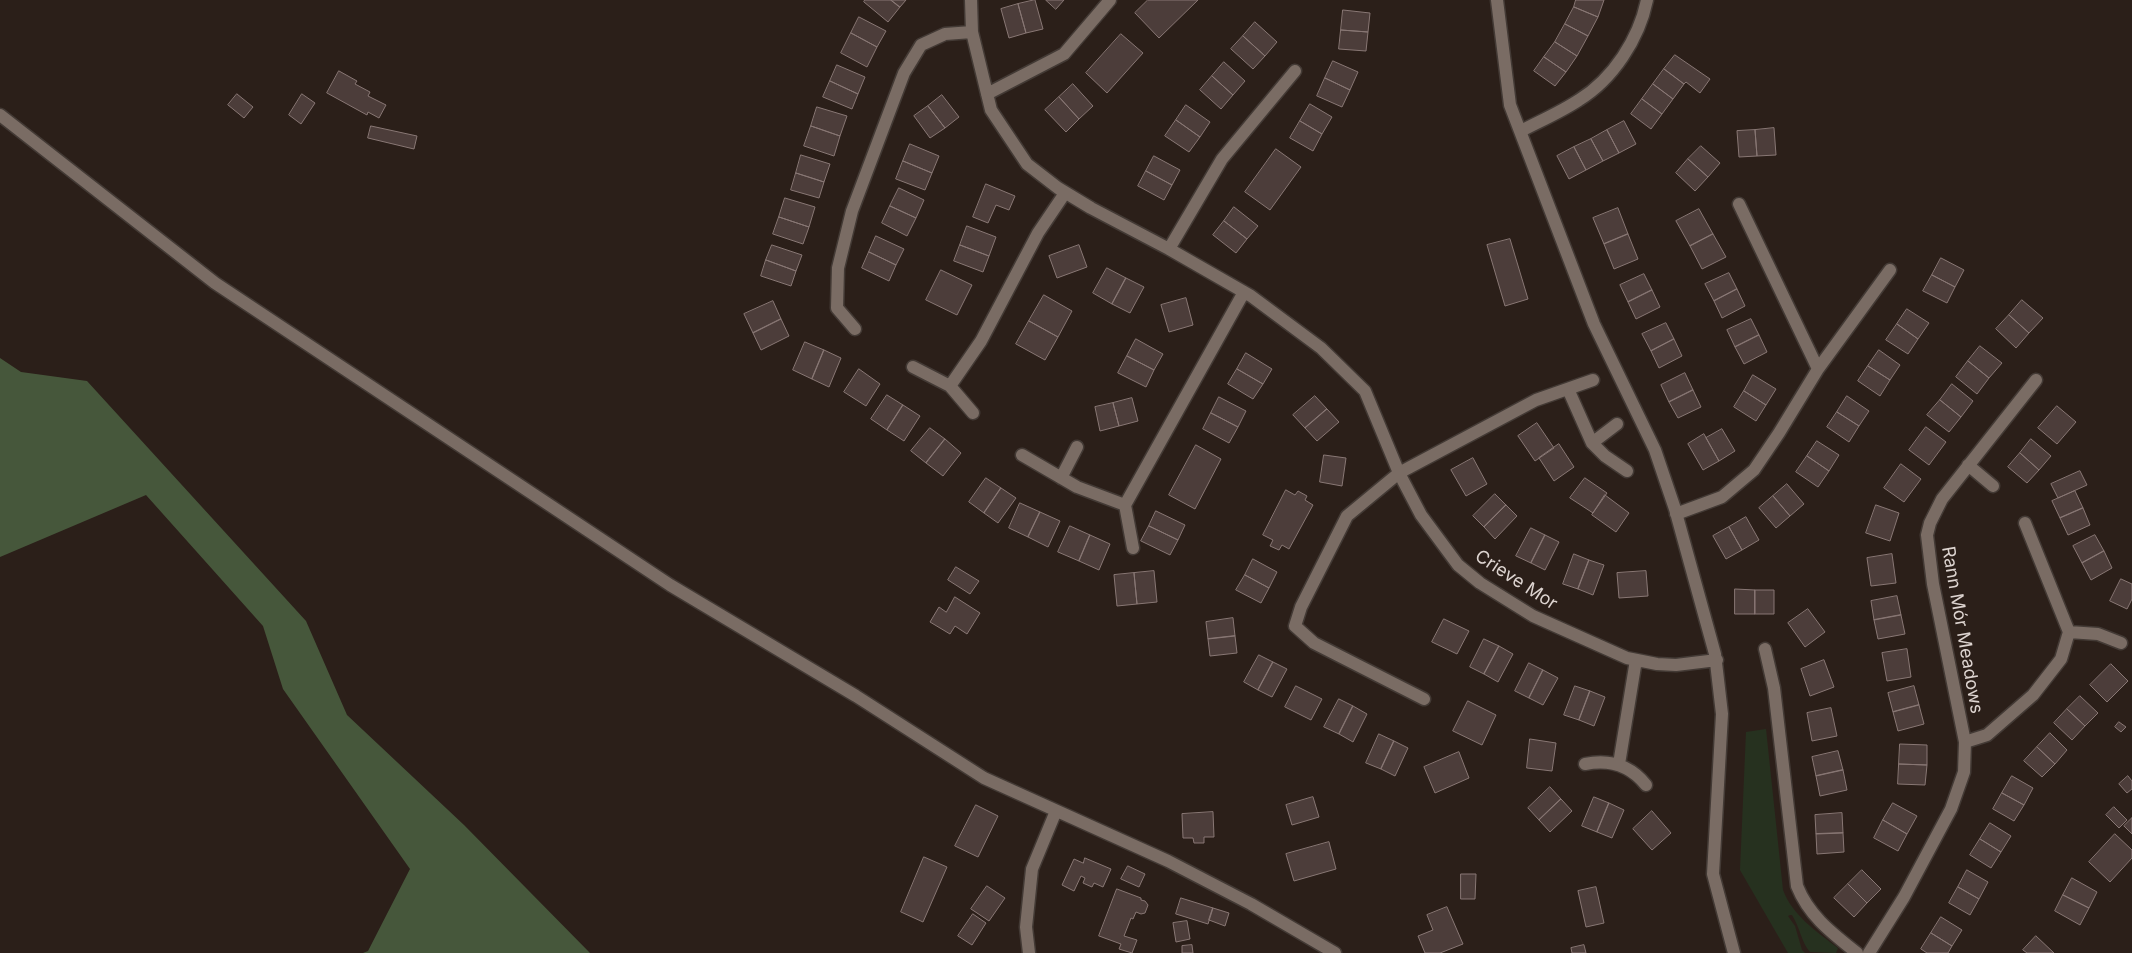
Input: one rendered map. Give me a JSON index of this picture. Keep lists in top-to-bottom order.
{
  "streets": {
    "street": ["Crieve Mor", "Rann Mór Meadows"]
  }
}
